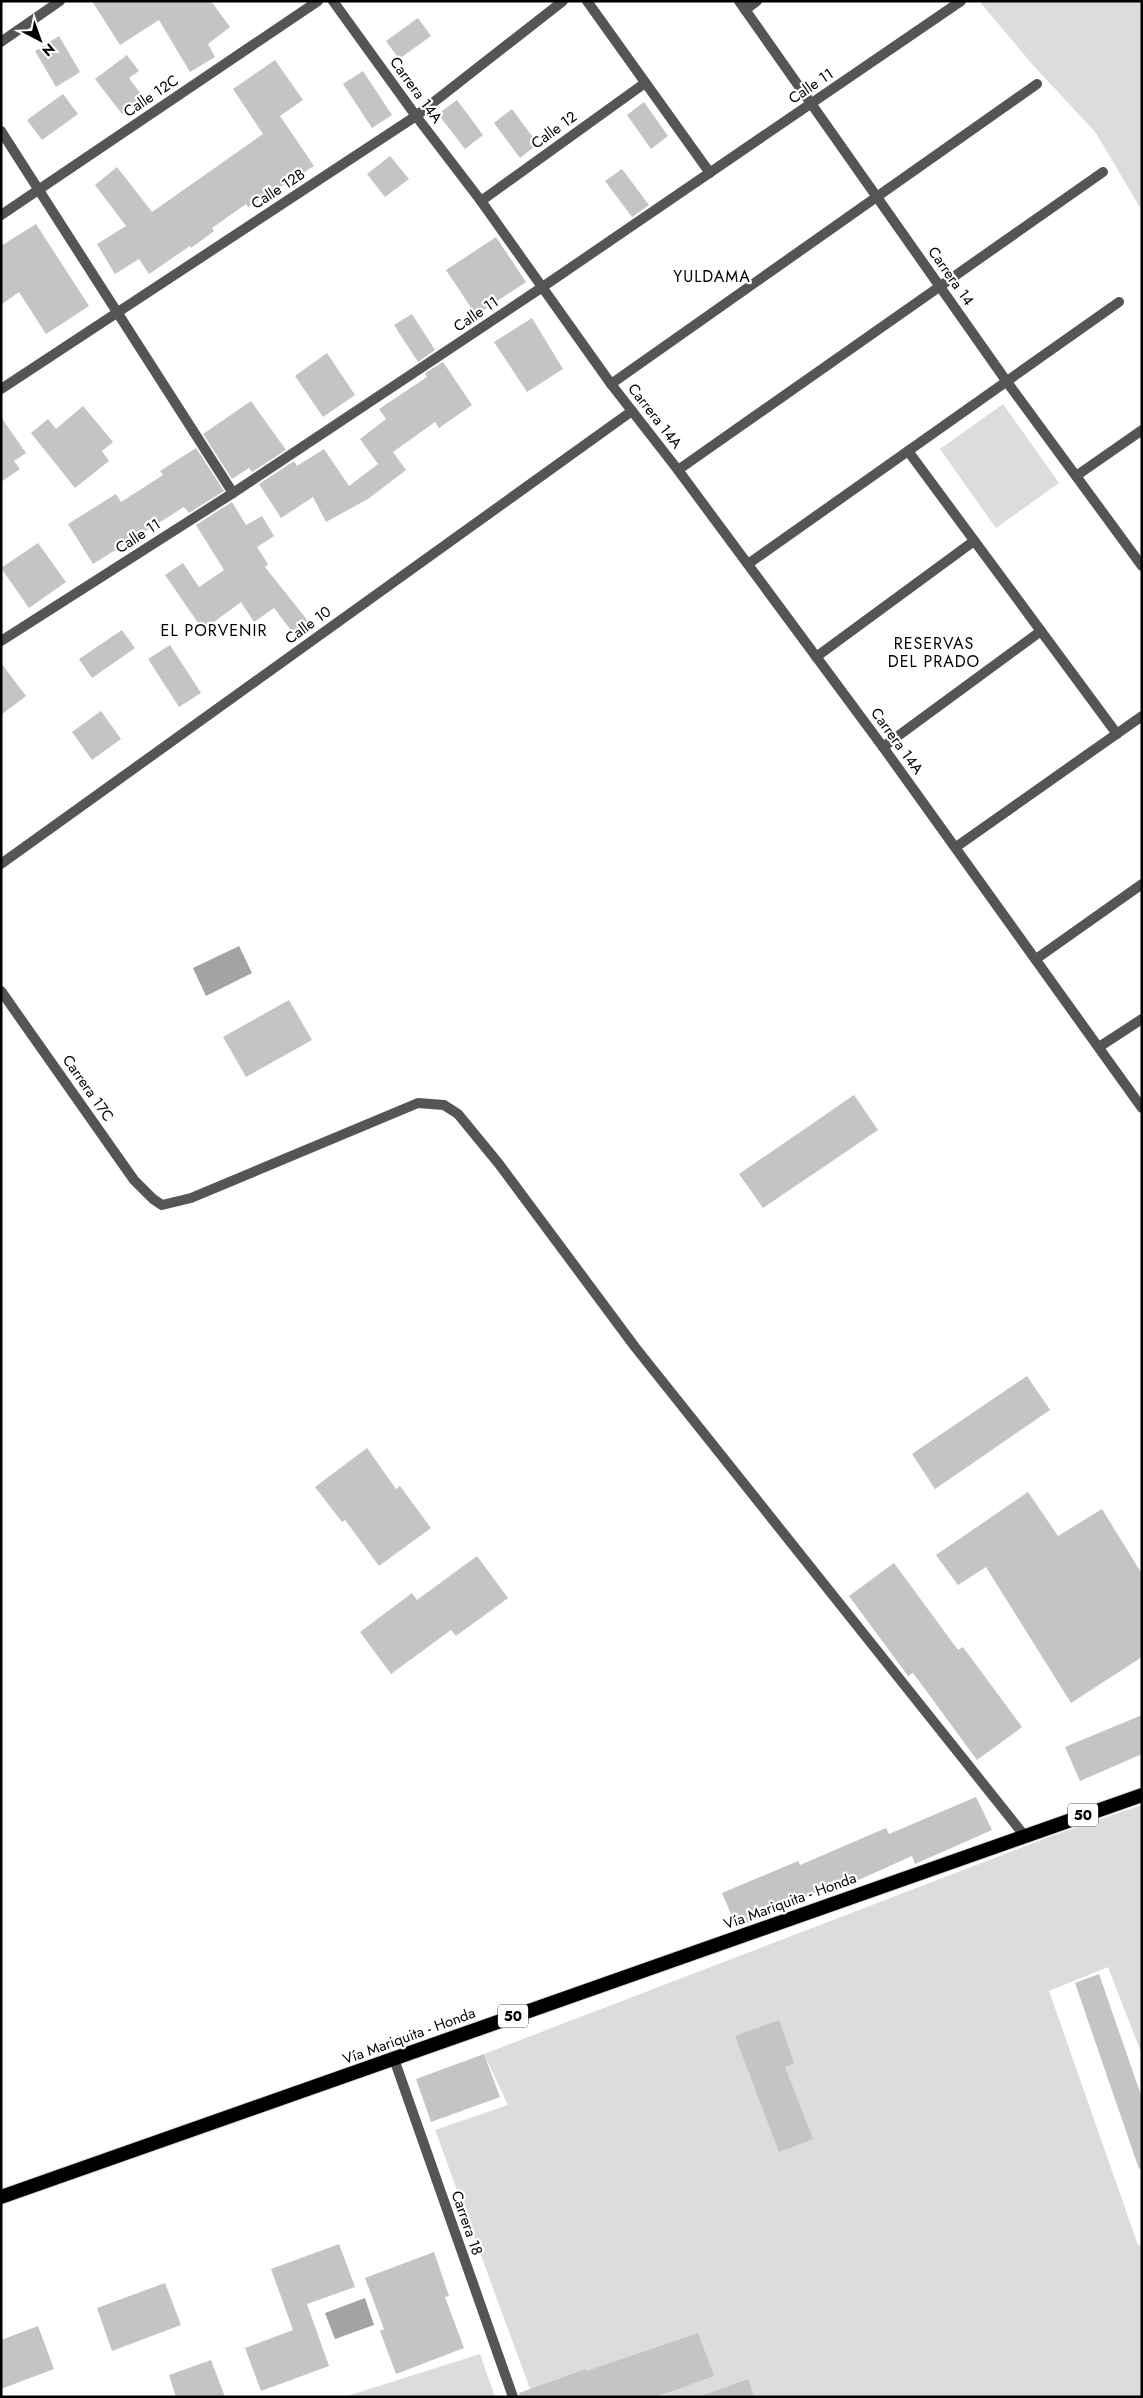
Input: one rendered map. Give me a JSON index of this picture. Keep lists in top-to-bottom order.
{
  "streets": {
    "highway": ["50", "Vía Mariquita - Honda"],
    "street": [
      "Calle 11",
      "Carrera 14A",
      "Calle 12C",
      "Calle 12",
      "Calle 12B",
      "Carrera 14",
      "Calle 10",
      "Carrera 17C",
      "Carrera 18"
    ]
  },
  "crossings": [
    ["Calle 11", "Carrera 14A"],
    ["Calle 11", "Carrera 14"],
    ["Carrera 14A", "Calle 12"],
    ["Carrera 14A", "Calle 12B"],
    ["Carrera 14A", "Calle 10"],
    ["Carrera 17C", "50"],
    ["Carrera 17C", "Vía Mariquita - Honda"],
    ["50", "Vía Mariquita - Honda"],
    ["Vía Mariquita - Honda", "Carrera 18"]
  ],
  "districts": ["YULDAMA", "EL PORVENIR", "RESERVAS DEL PRADO"],
  "north": "bottom right"
}
